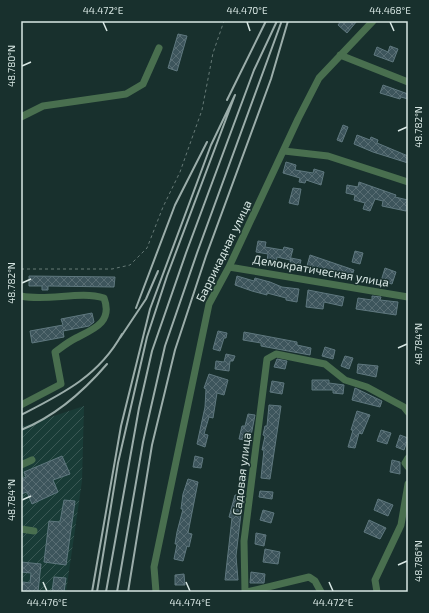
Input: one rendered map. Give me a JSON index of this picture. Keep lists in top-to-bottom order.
{
  "streets": {
    "street": ["Баррикадная улица", "Демократическая улица", "Садовая улица"]
  },
  "crossings": [
    ["Баррикадная улица", "Демократическая улица"]
  ],
  "coordinates": [
    "44.472°E",
    "44.470°E",
    "44.468°E",
    "48.780°N",
    "48.782°N",
    "48.784°N",
    "48.786°N",
    "44.476°E",
    "44.474°E"
  ]
}
